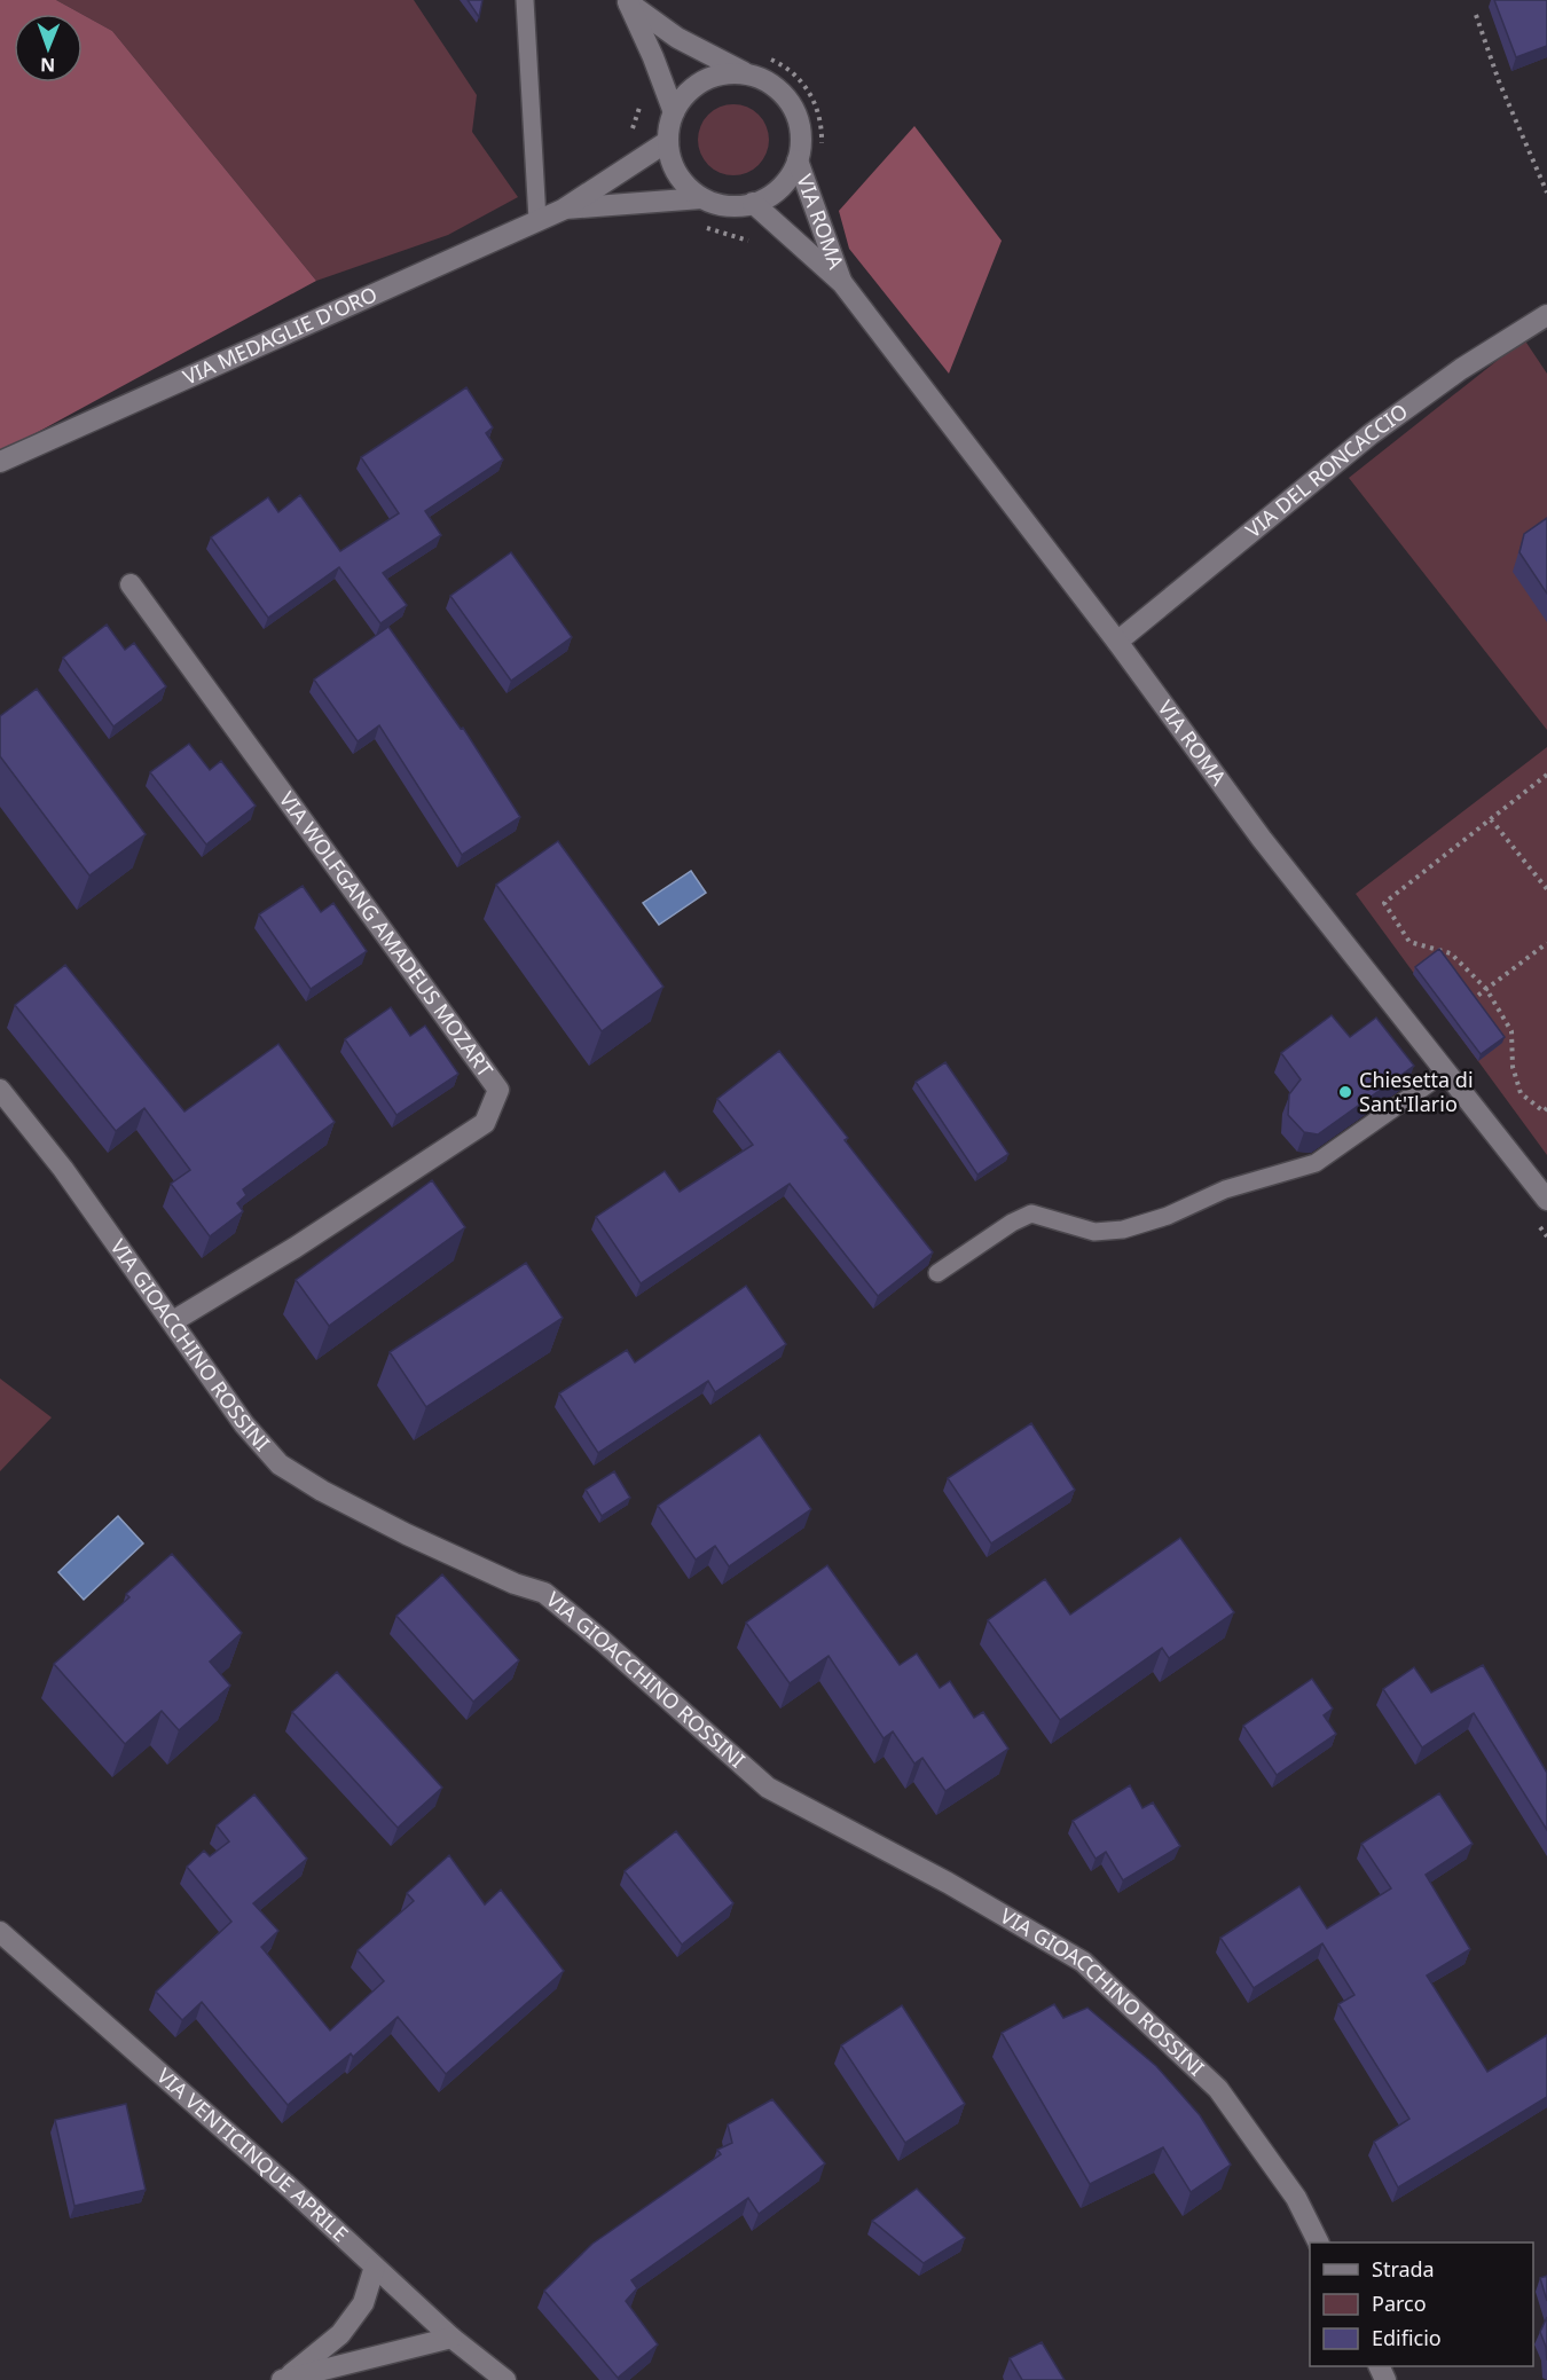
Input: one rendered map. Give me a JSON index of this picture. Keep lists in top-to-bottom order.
{
  "streets": {
    "street": [
      "VIA ROMA",
      "VIA MEDAGLIE D'ORO",
      "VIA DEL RONCACCIO",
      "VIA WOLFGANG AMADEUS MOZART",
      "VIA GIOACCHINO ROSSINI",
      "VIA VENTICINQUE APRILE"
    ]
  },
  "crossings": [
    ["VIA ROMA", "VIA MEDAGLIE D'ORO"],
    ["VIA ROMA", "VIA DEL RONCACCIO"],
    ["VIA WOLFGANG AMADEUS MOZART", "VIA GIOACCHINO ROSSINI"]
  ],
  "places": ["Chiesetta di Sant'Ilario"],
  "legend": ["Strada", "Parco", "Edificio"],
  "north": "bottom"
}
